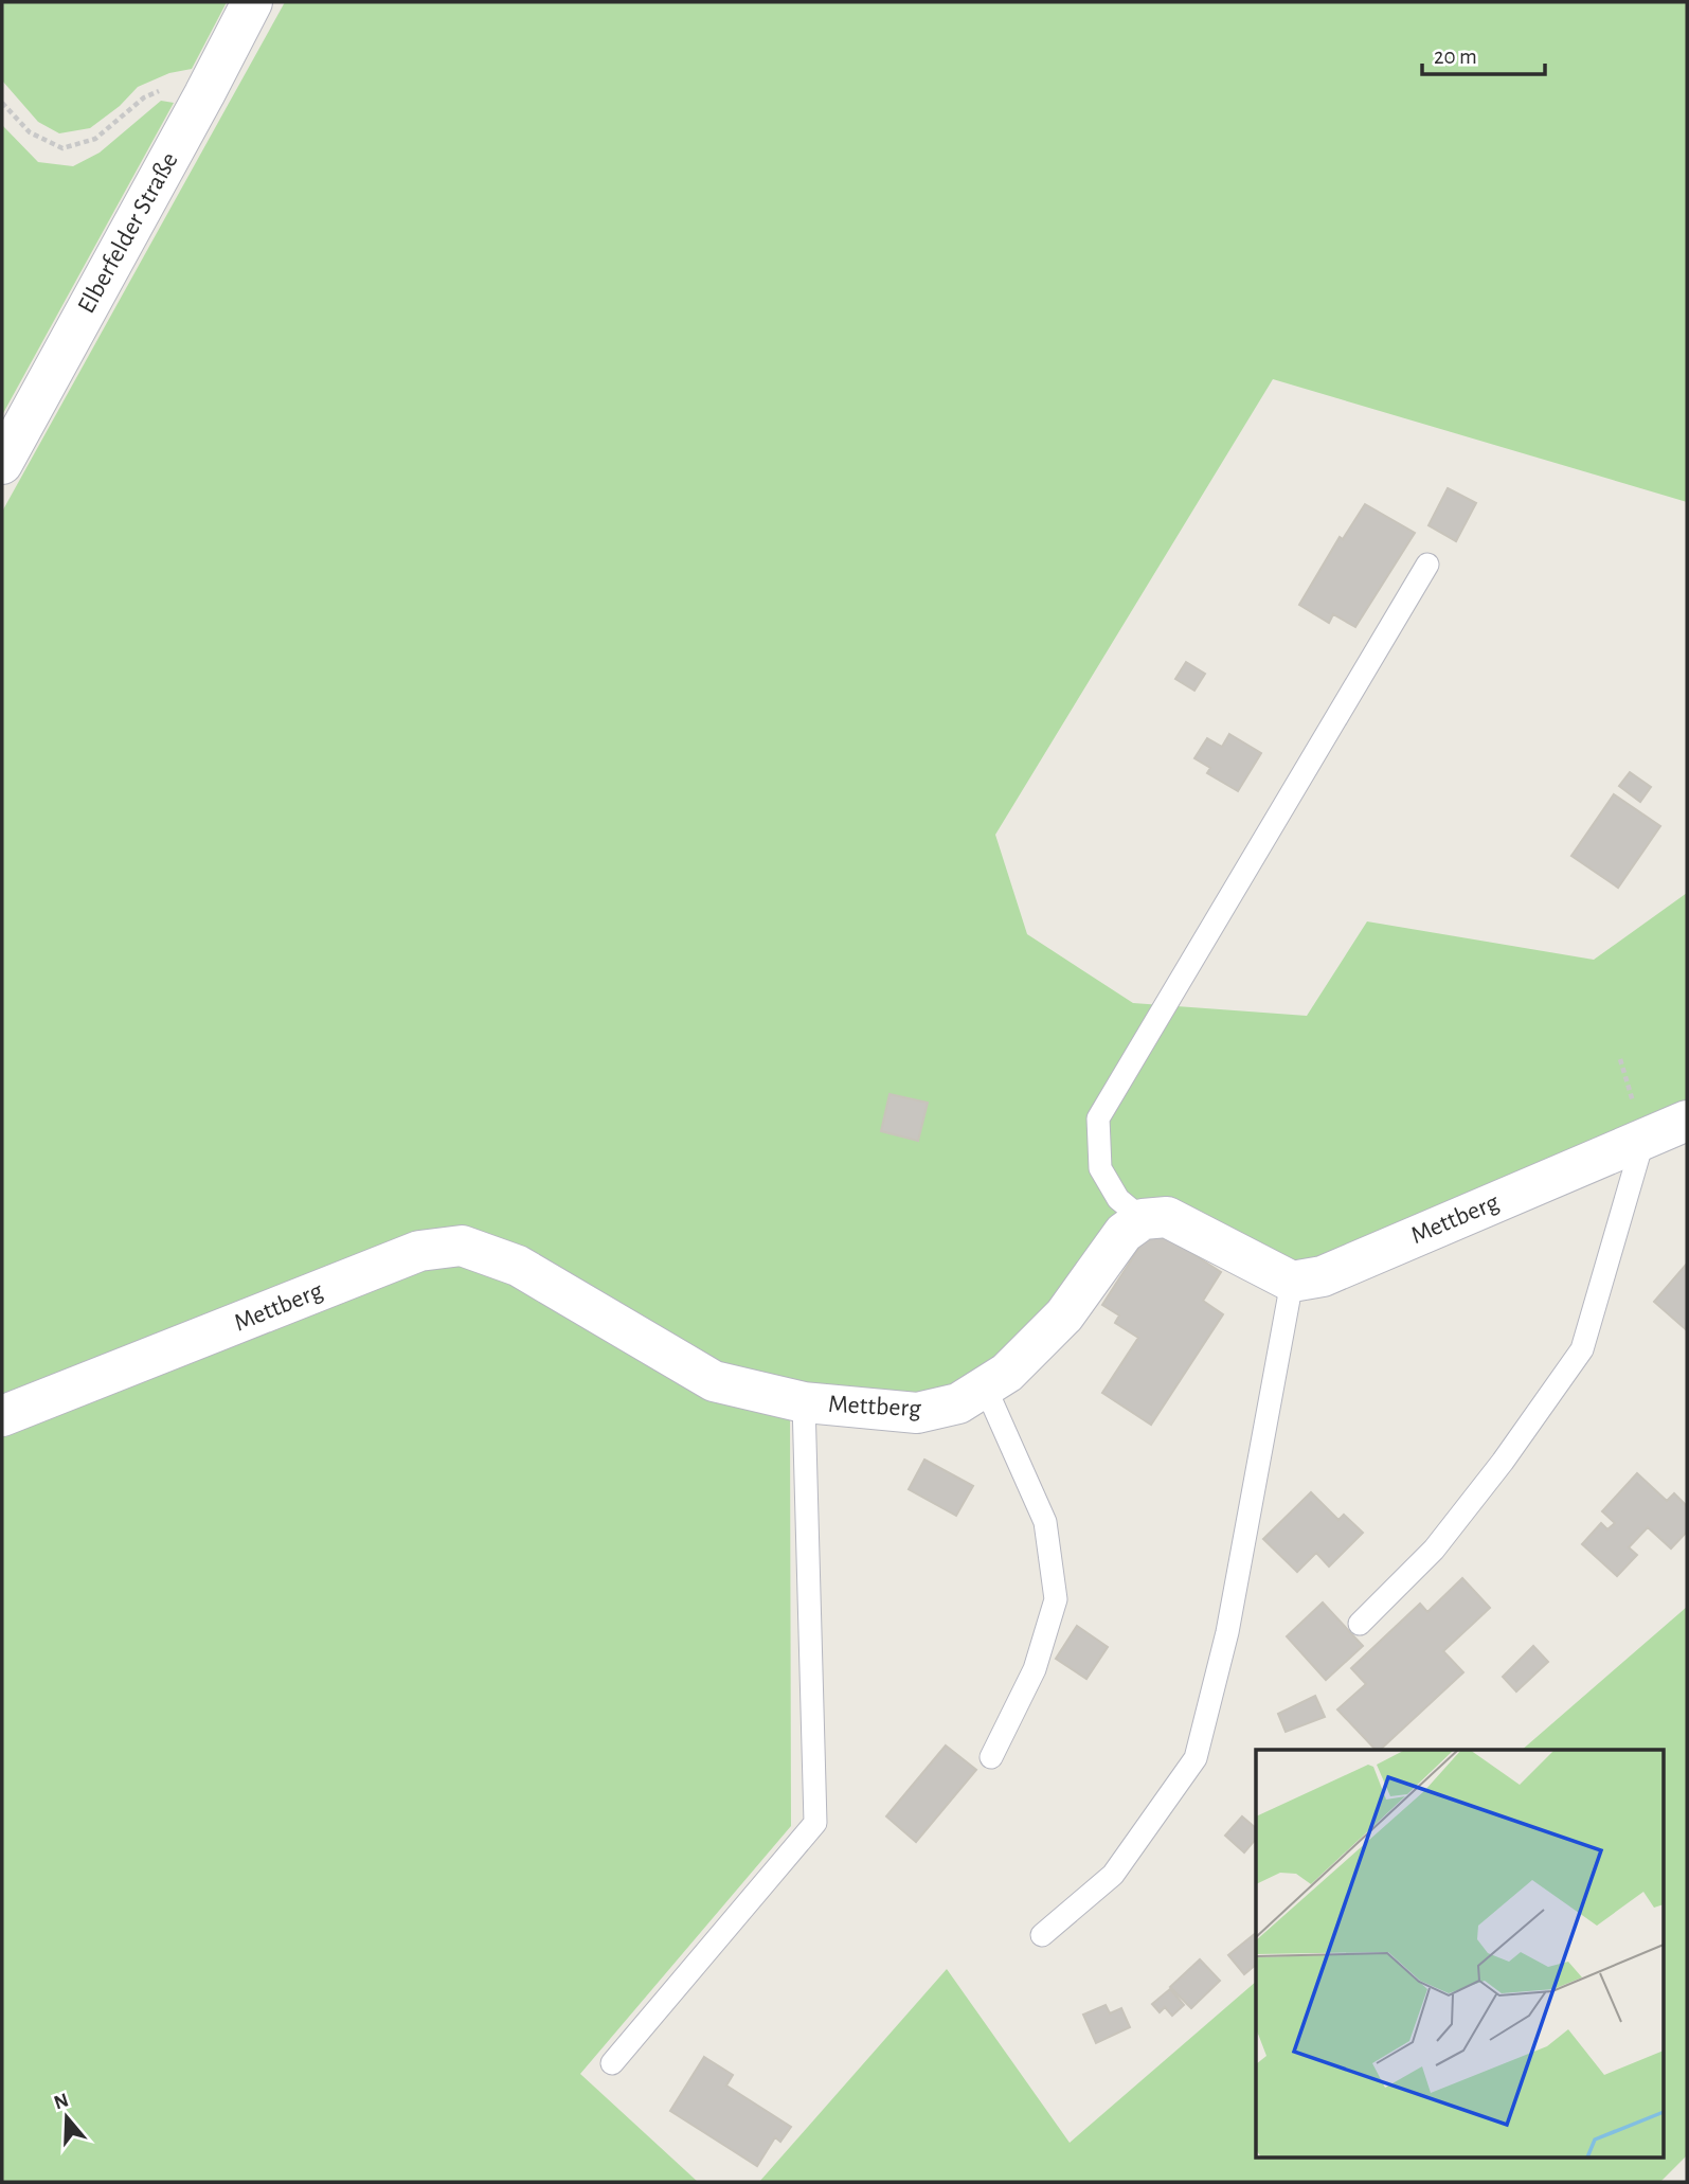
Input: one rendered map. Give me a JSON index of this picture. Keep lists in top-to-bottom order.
{
  "streets": {
    "street": ["Elberfelder Straße", "Mettberg"]
  },
  "scale_bar": "20 m",
  "north": "top"
}
